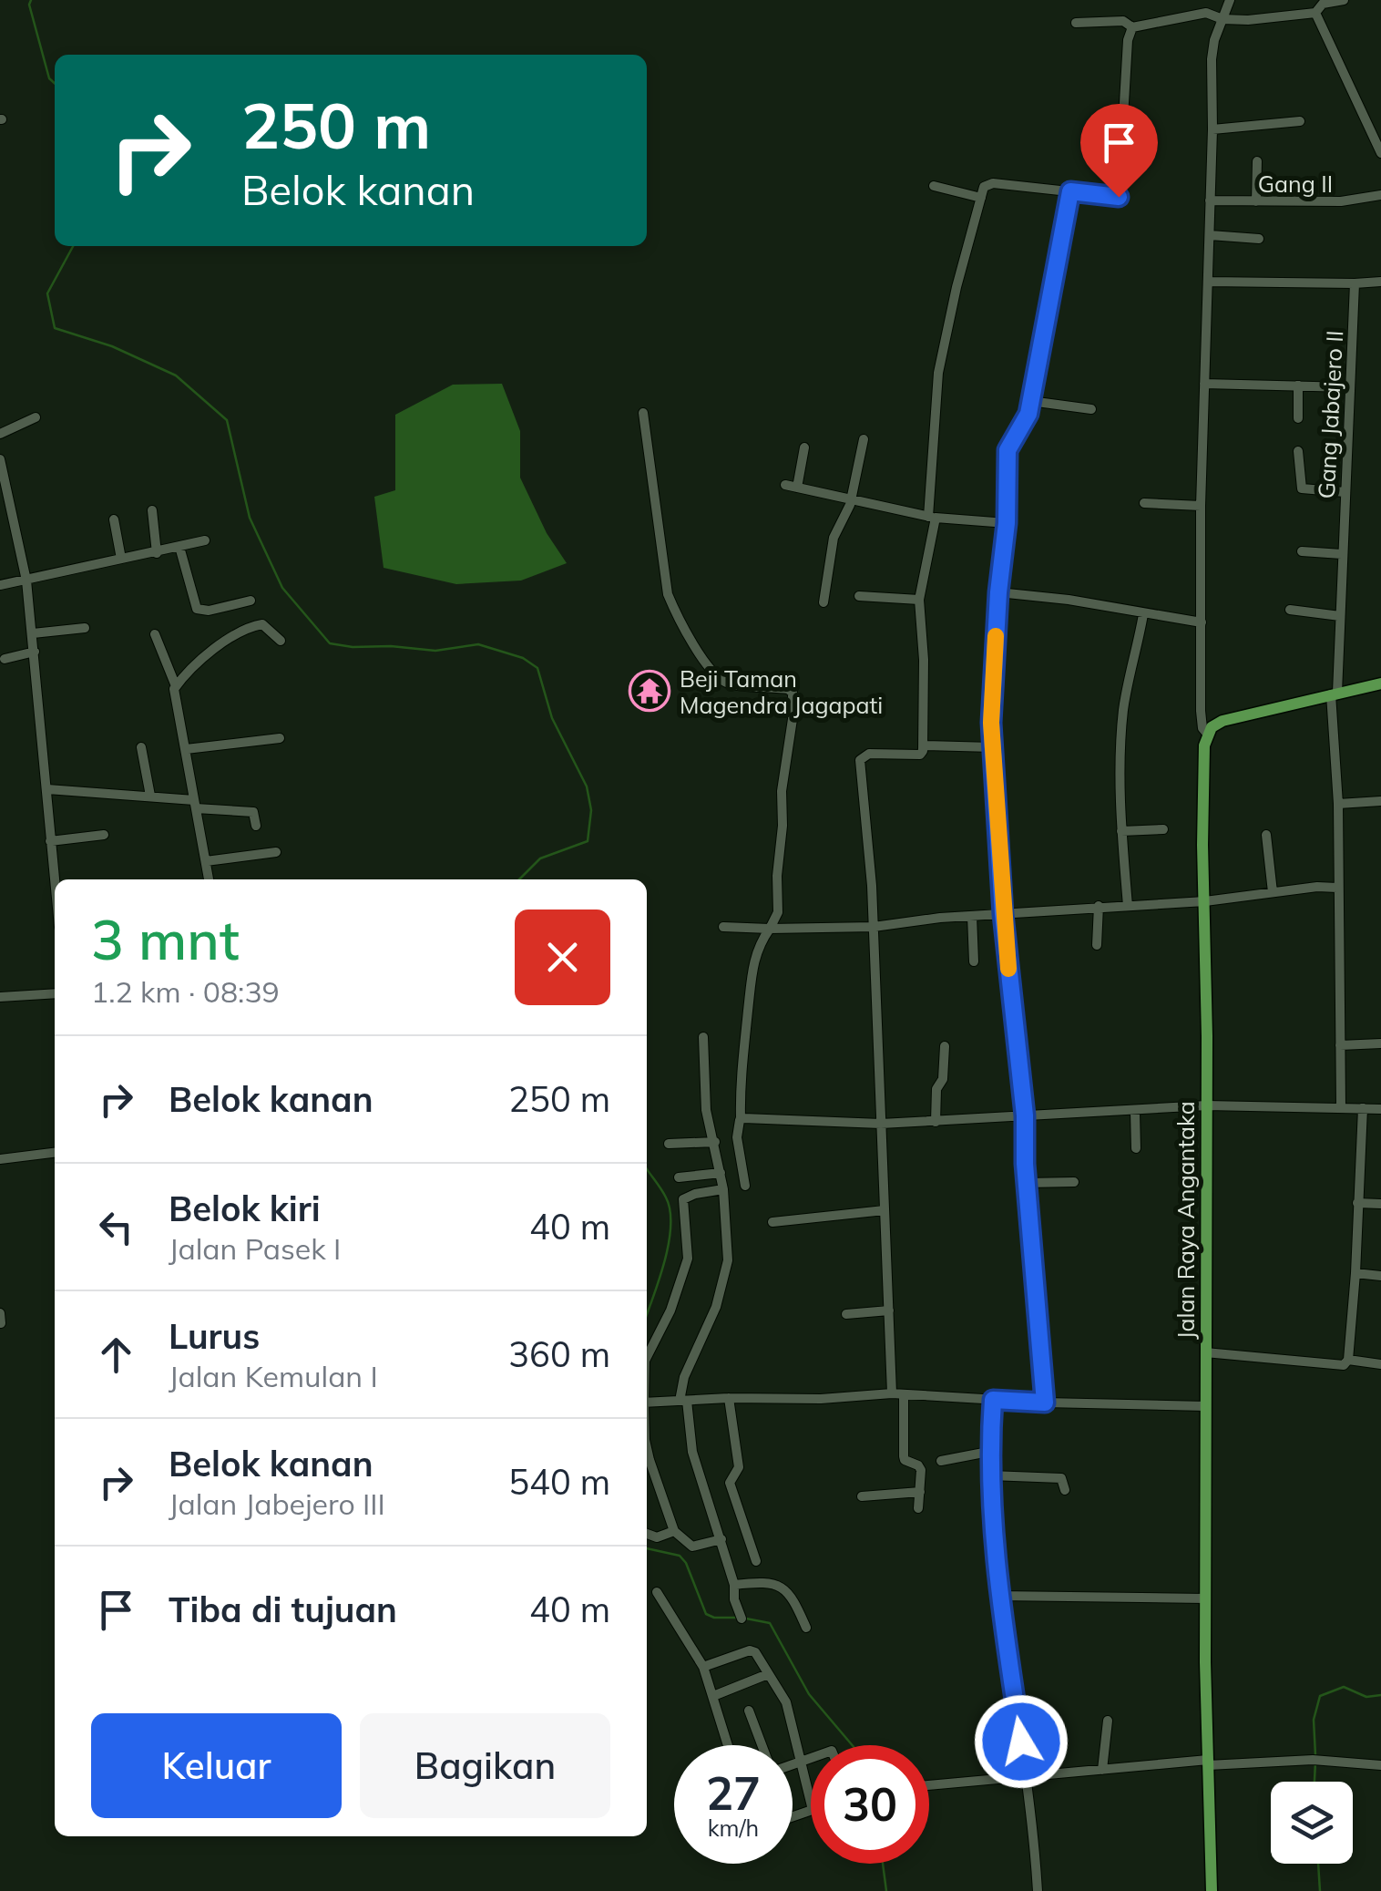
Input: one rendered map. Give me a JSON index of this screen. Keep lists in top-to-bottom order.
{
  "streets": {
    "main road": ["Jalan Raya Angantaka"],
    "street": ["Gang II", "Gang Jabajero II"]
  },
  "places": {
    "temple": ["Beji Taman Magendra Jagapati"]
  },
  "page": {
    "turn": ["250 m", "Belok kanan"],
    "heading": ["3 mnt", "1.2 km · 08:39"],
    "list": [
      {
        "name": "Belok kanan",
        "value": "250 m"
      },
      {
        "name": "Belok kiri",
        "note": "Jalan Pasek I",
        "value": "40 m"
      },
      {
        "name": "Lurus",
        "note": "Jalan Kemulan I",
        "value": "360 m"
      },
      {
        "name": "Belok kanan",
        "note": "Jalan Jabejero III",
        "value": "540 m"
      },
      {
        "name": "Tiba di tujuan",
        "value": "40 m"
      }
    ],
    "buttons": ["Keluar", "Bagikan"],
    "speed": "27 km/h",
    "limit": "30"
  }
}
